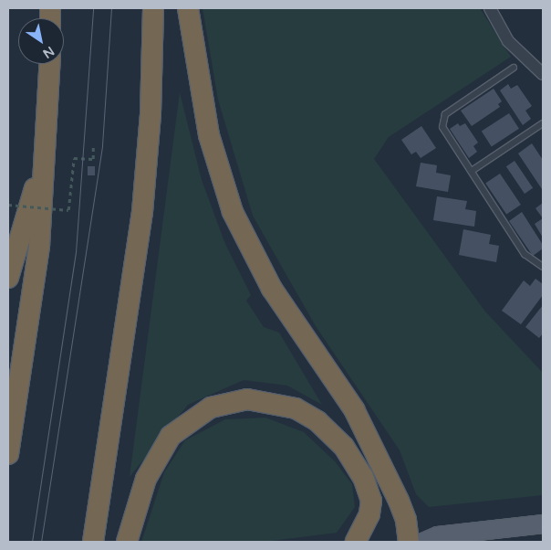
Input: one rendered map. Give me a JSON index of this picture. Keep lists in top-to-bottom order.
{
  "north": "bottom right"
}
